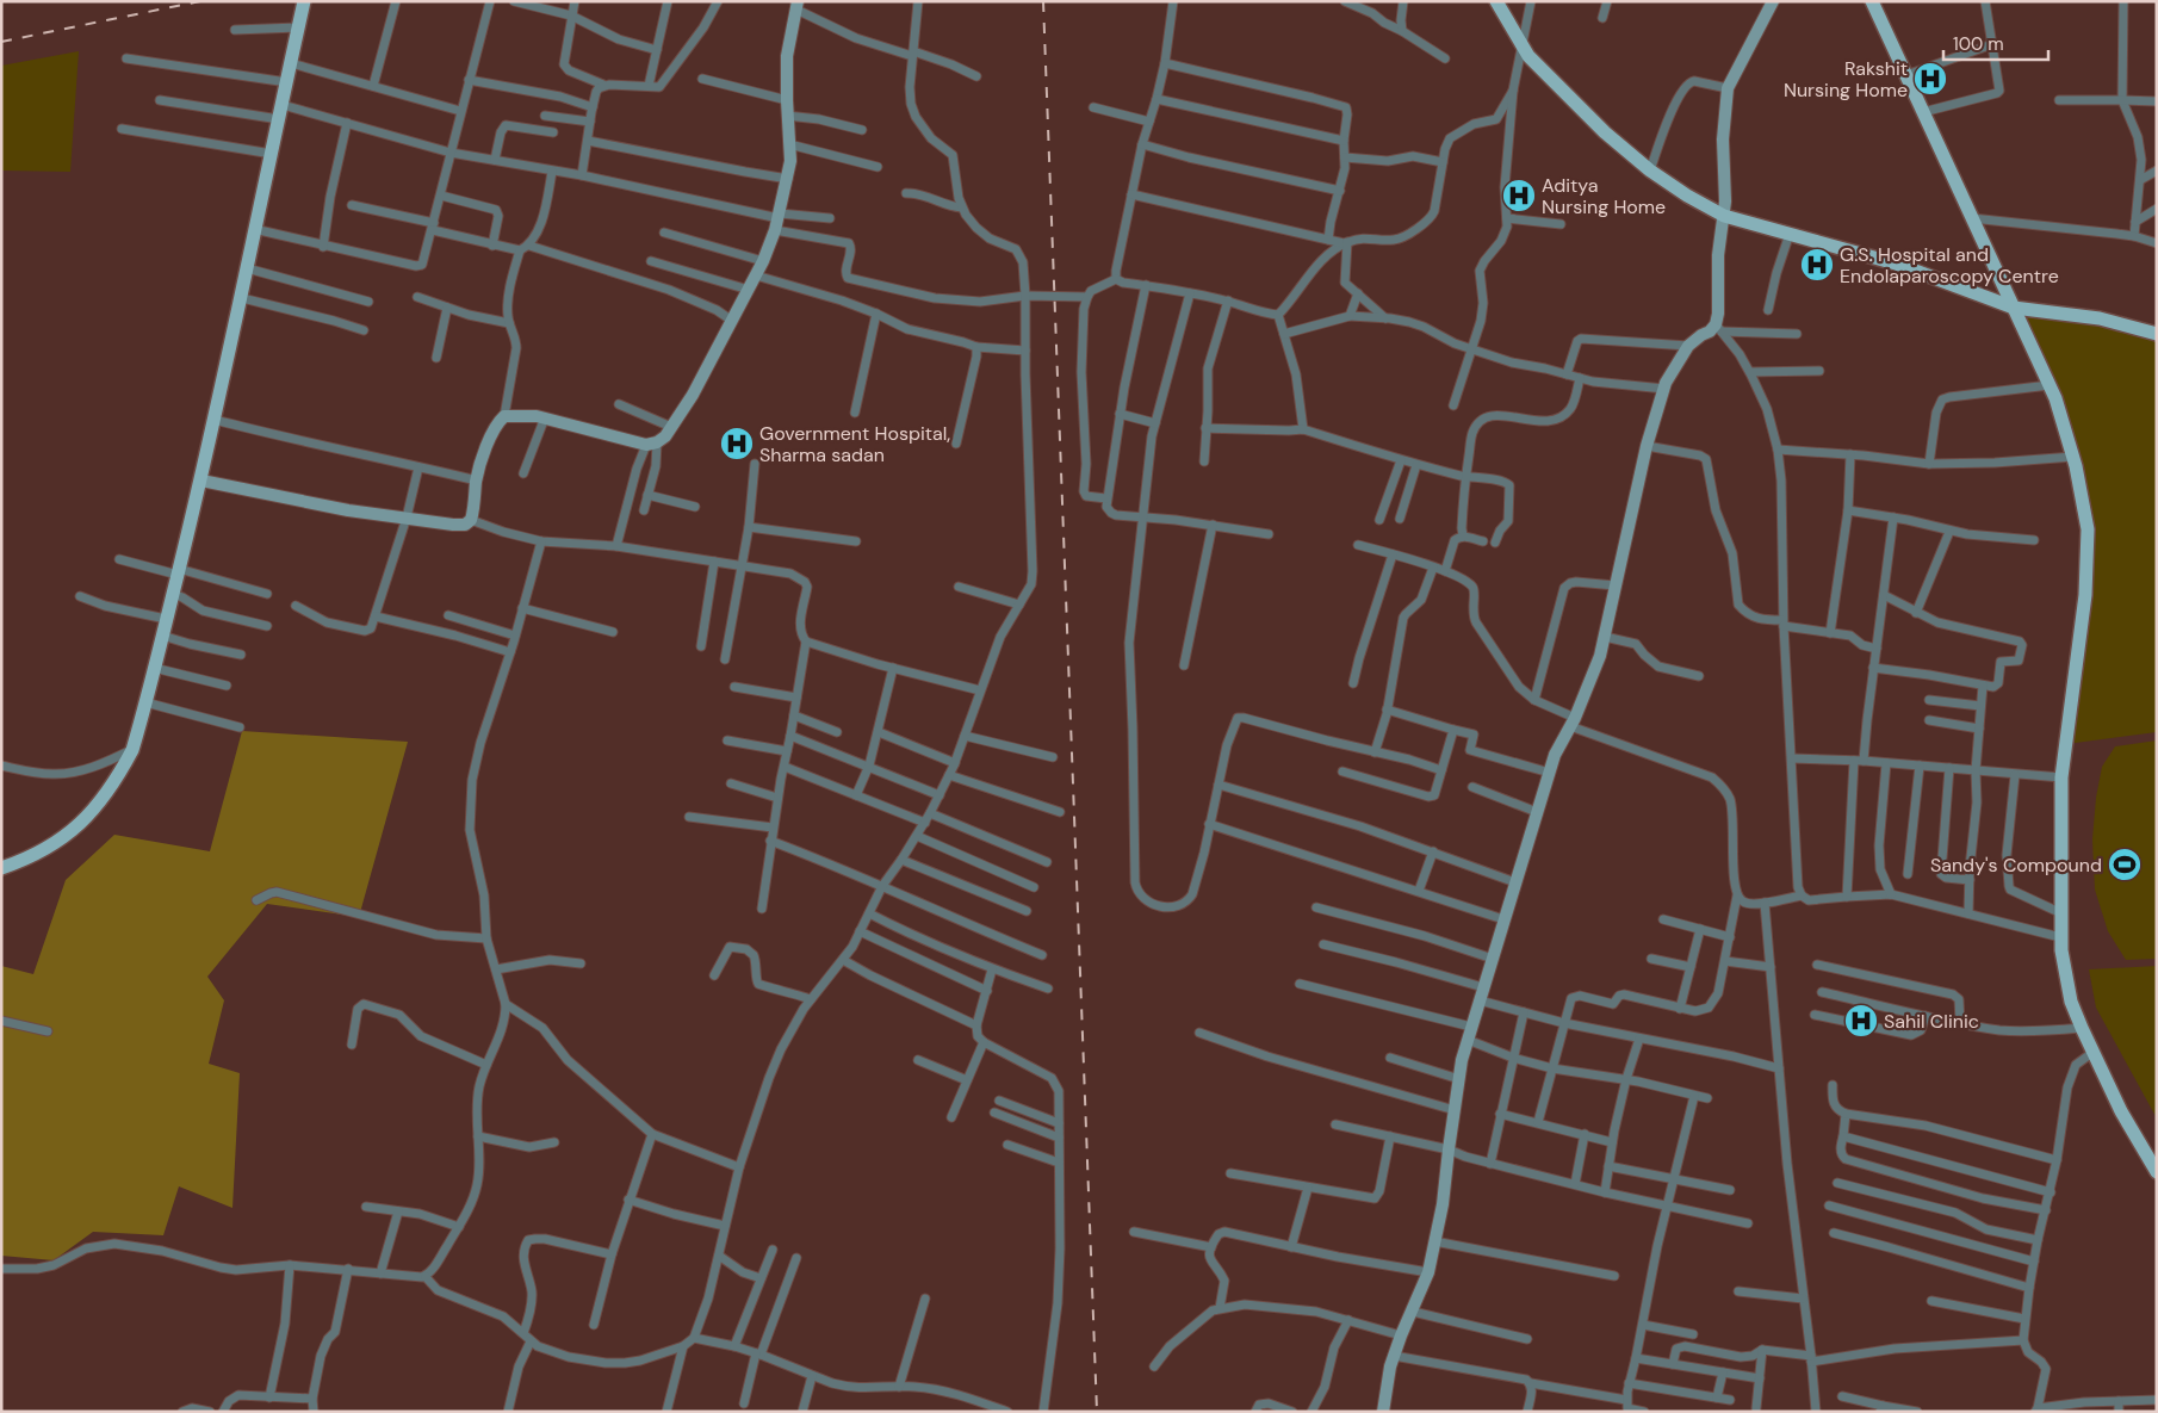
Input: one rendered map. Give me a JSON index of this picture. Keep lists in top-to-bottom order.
{
  "places": {
    "hospital": [
      "Rakshit Nursing Home",
      "Aditya Nursing Home",
      "G.S. Hospital and Endolaparoscopy Centre",
      "Government Hospital, Sharma sadan",
      "Sahil Clinic"
    ],
    "sports": ["Sandy's Compound"]
  },
  "scale_bar": "100 m"
}
